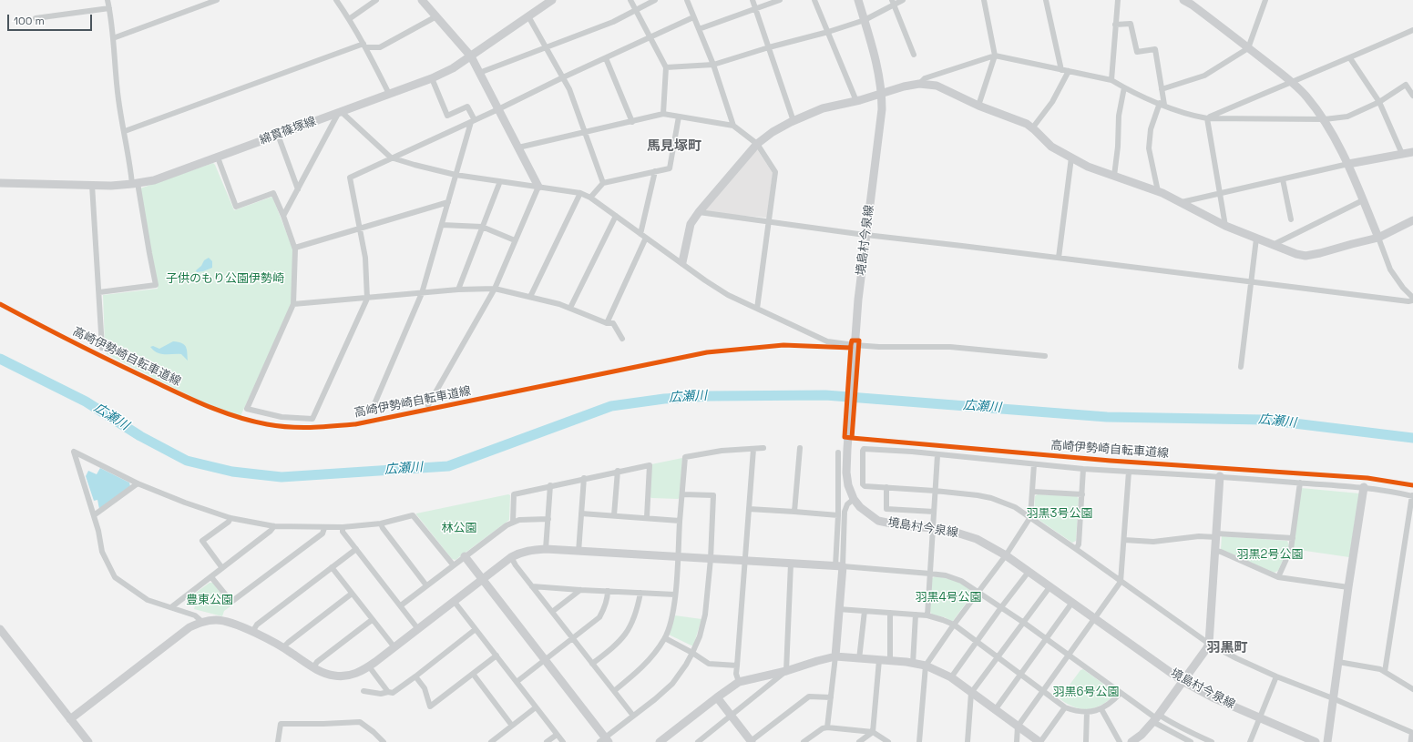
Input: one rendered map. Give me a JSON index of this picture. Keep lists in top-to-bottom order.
{
  "streets": {
    "street": ["綿貫篠塚線", "境島村今泉線"],
    "cycle path": ["高崎伊勢崎自転車道線"]
  },
  "districts": ["馬見塚町", "羽黒町"],
  "water": ["広瀬川"],
  "parks": [
    "子供のもり公園伊勢崎",
    "羽黒3号公園",
    "林公園",
    "羽黒2号公園",
    "羽黒4号公園",
    "豊東公園",
    "羽黒6号公園"
  ],
  "scale_bar": "100 m"
}
